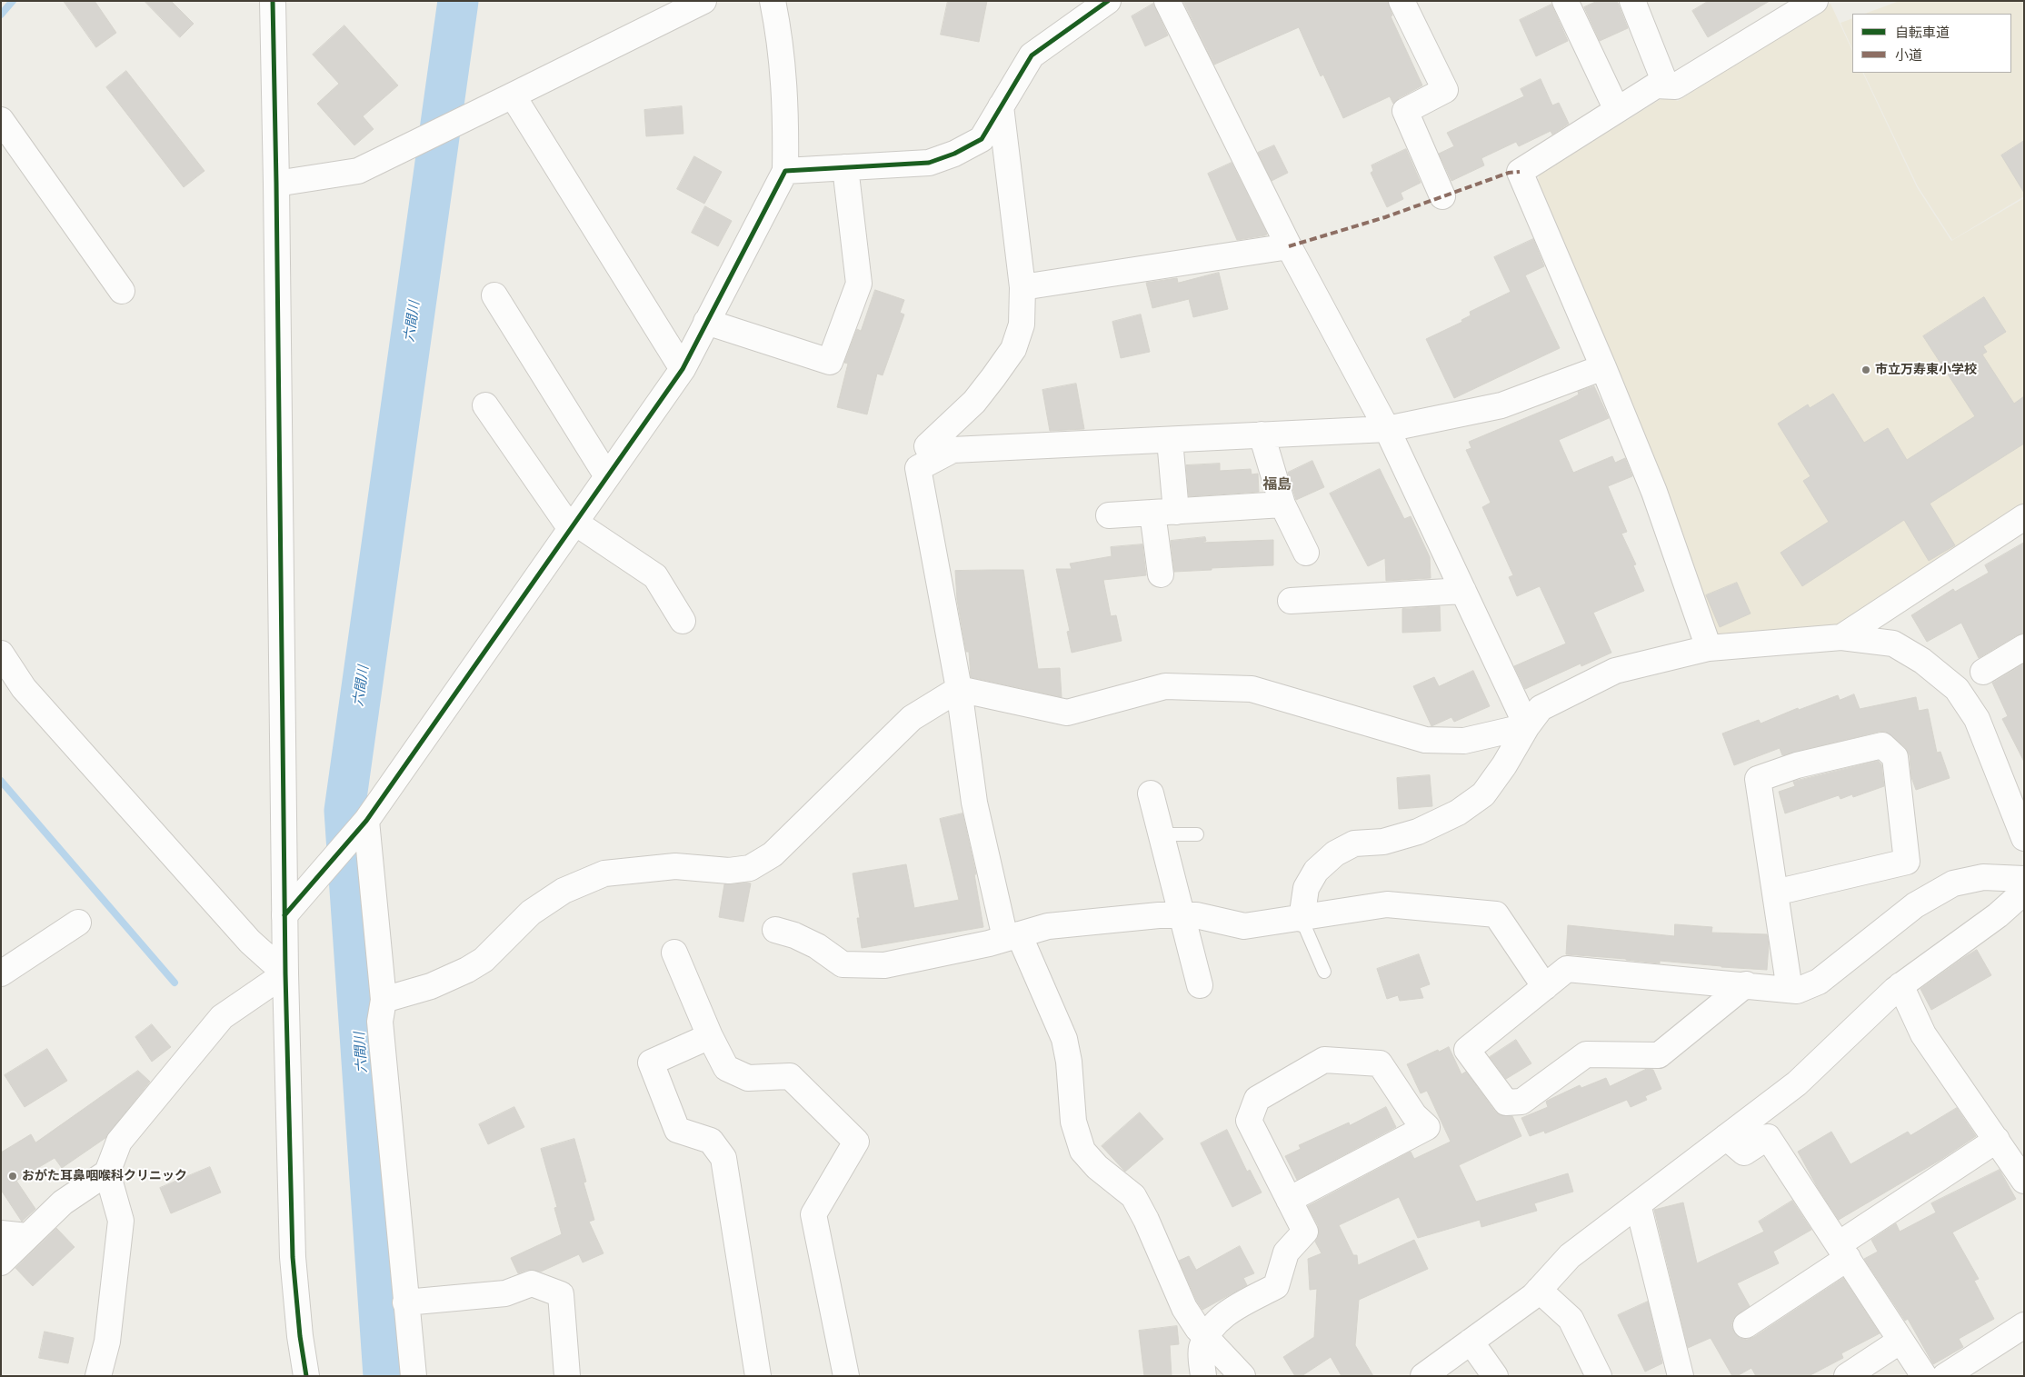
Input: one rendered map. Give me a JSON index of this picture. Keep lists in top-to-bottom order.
{
  "districts": ["福島"],
  "water": ["六間川"],
  "places": ["市立万寿東小学校", "おがた耳鼻咽喉科クリニック"],
  "legend": ["自転車道", "小道"]
}
